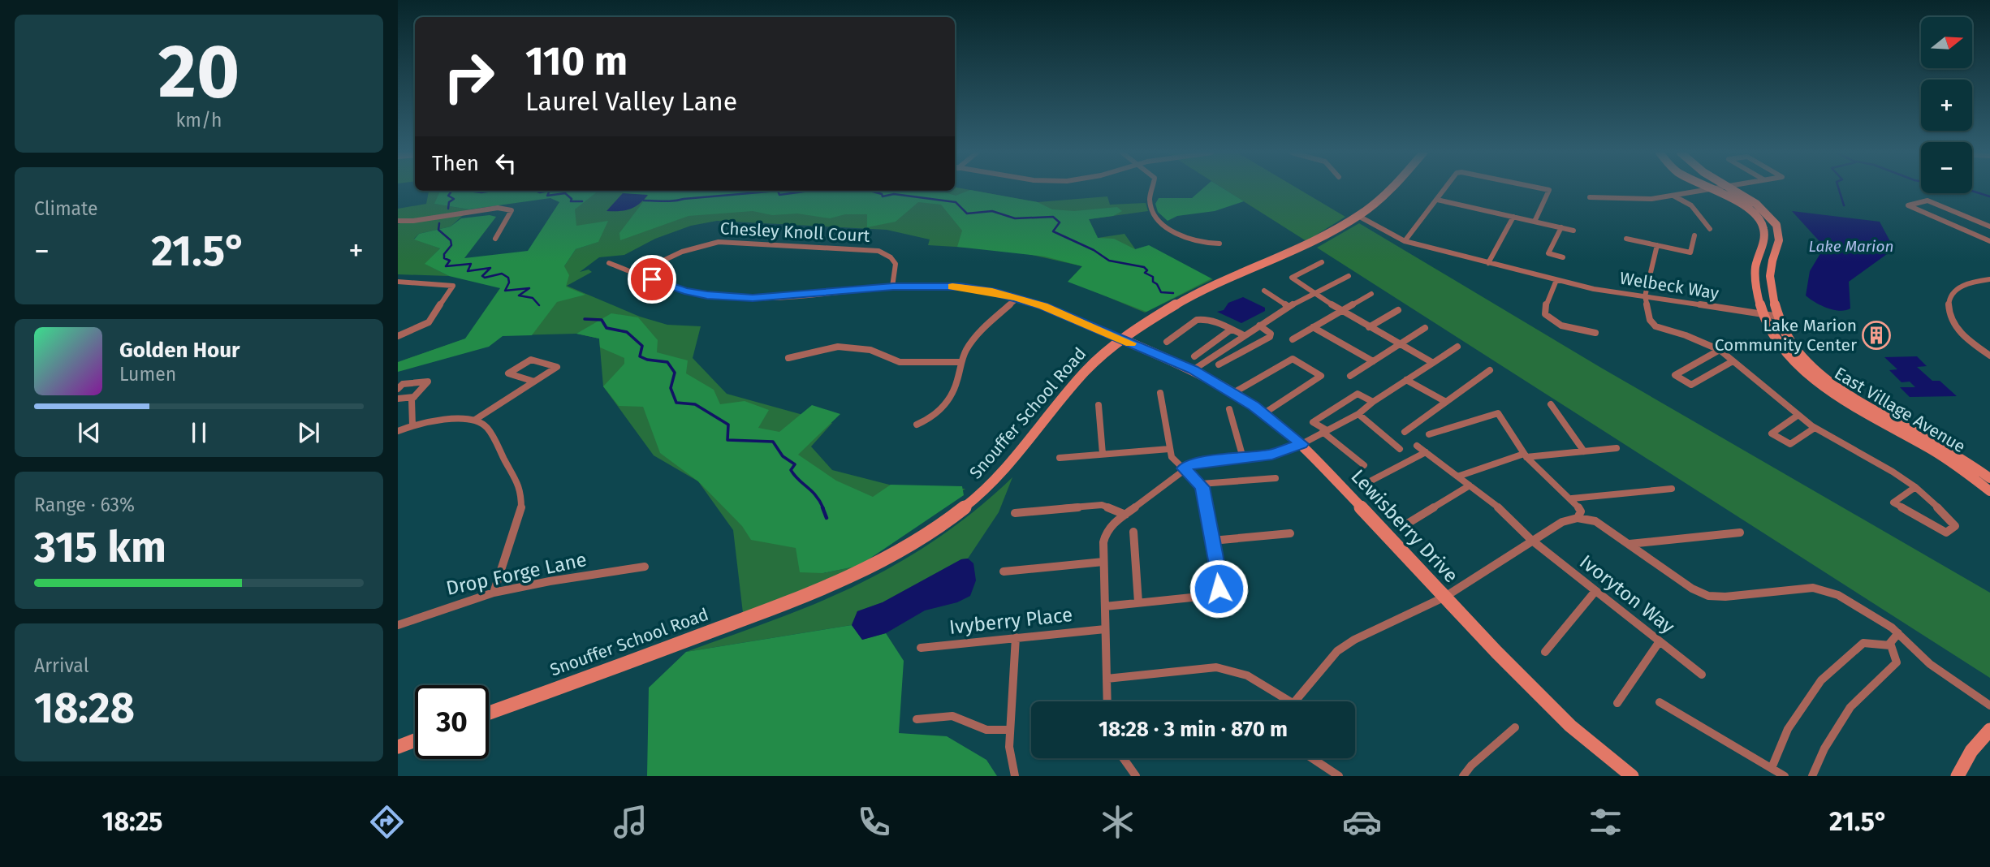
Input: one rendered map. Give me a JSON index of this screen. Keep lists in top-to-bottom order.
{
  "streets": {
    "street": [
      "Chesley Knoll Court",
      "Welbeck Way",
      "East Village Avenue",
      "Snouffer School Road",
      "Lewisberry Drive",
      "Drop Forge Lane",
      "Ivoryton Way",
      "Ivyberry Place"
    ]
  },
  "crossings": [
    ["Welbeck Way", "East Village Avenue"],
    ["Welbeck Way", "Snouffer School Road"],
    ["Snouffer School Road", "Lewisberry Drive"]
  ],
  "water": ["Lake Marion"],
  "places": {
    "building": ["Lake Marion Community Center"]
  },
  "north": "right",
  "page": {
    "tile": [
      ["20", "km/h"],
      "Climate",
      ["Range · 63%", "315 km"],
      ["Arrival", "18:28"]
    ],
    "map_buttons": ["+", "−"],
    "turn": ["110 m", "Laurel Valley Lane"],
    "then": "Then",
    "heat": ["−", "21.5°", "+"],
    "song": ["Golden Hour", "Lumen"],
    "limit": "30",
    "trip": "18:28 · 3 min · 870 m",
    "tabs": ["18:25", "21.5°"]
  }
}
